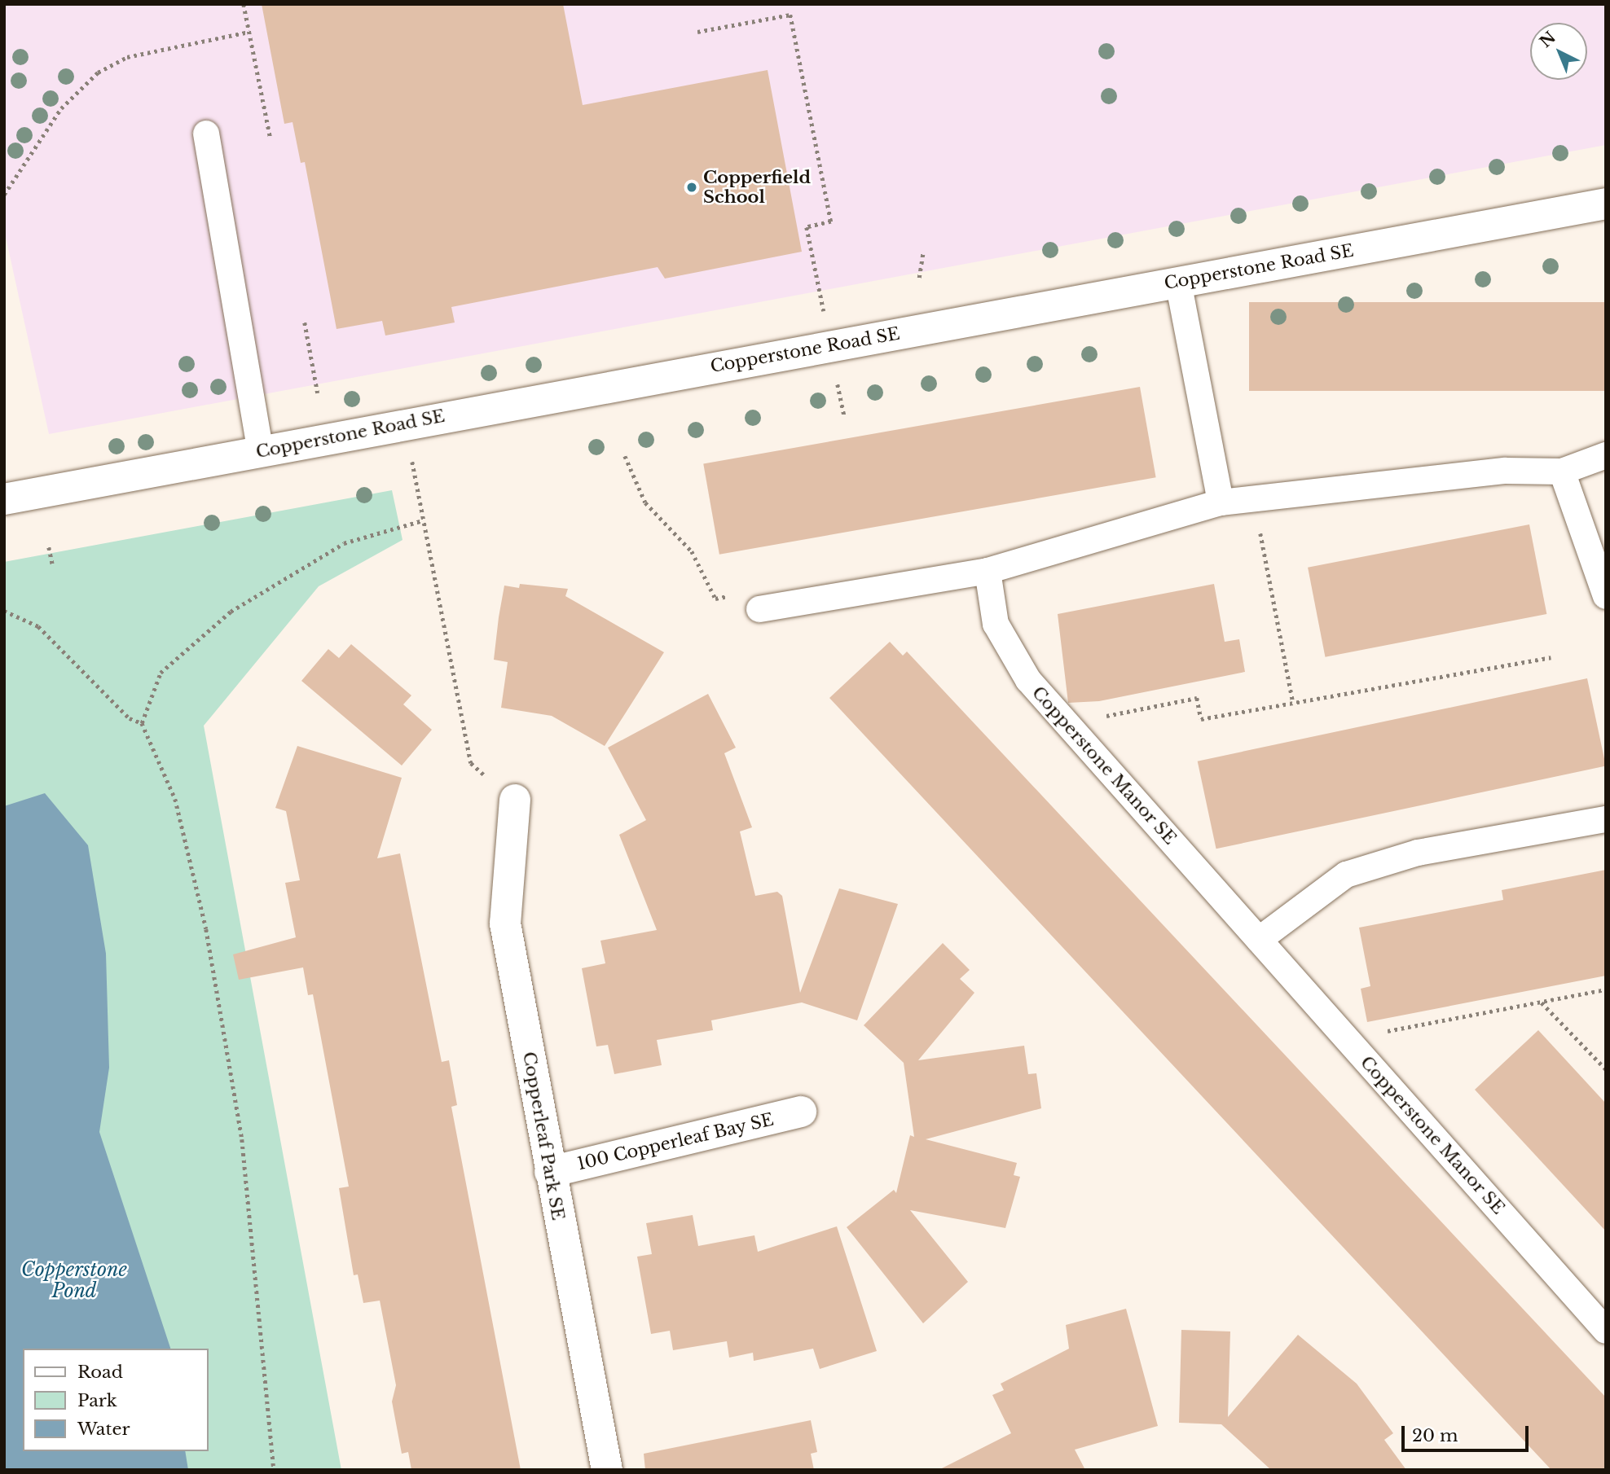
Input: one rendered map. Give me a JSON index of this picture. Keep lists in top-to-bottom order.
{
  "streets": {
    "street": ["Copperstone Road SE", "Copperleaf Park SE", "100 Copperleaf Bay SE"],
    "lane": ["Copperstone Manor SE"]
  },
  "crossings": [
    ["Copperleaf Park SE", "100 Copperleaf Bay SE"]
  ],
  "water": ["Copperstone Pond"],
  "places": ["Copperfield School"],
  "legend": ["Road", "Park", "Water"],
  "scale_bar": "20 m",
  "north": "top left"
}
